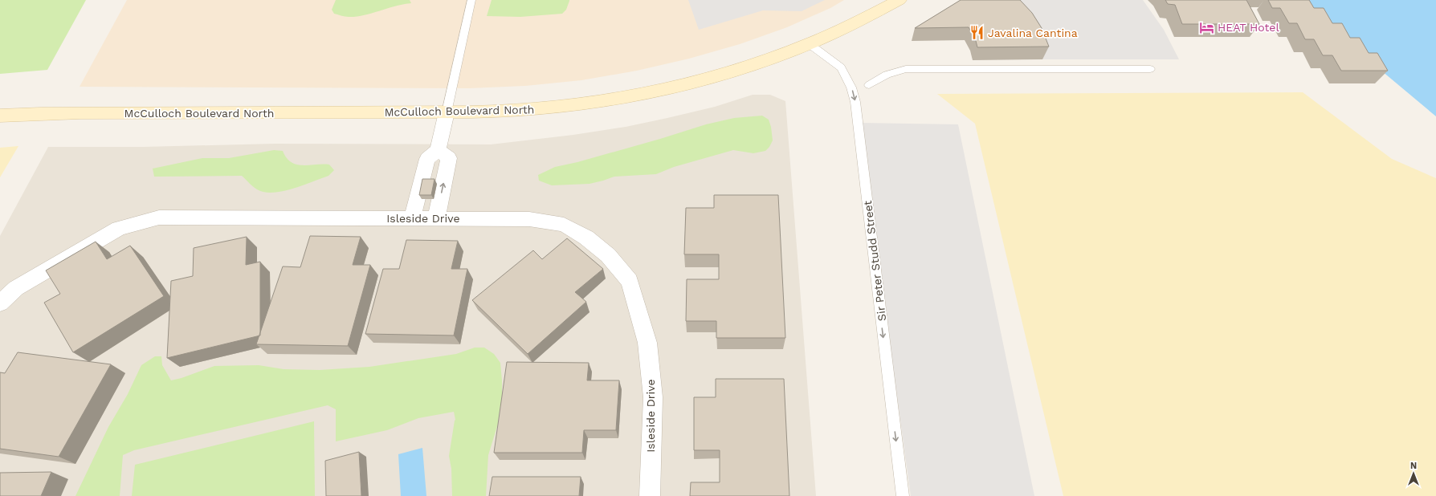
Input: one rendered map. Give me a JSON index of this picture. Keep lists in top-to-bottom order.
{
  "streets": {
    "street": ["McCulloch Boulevard North", "Isleside Drive"],
    "lane": ["Sir Peter Studd Street"]
  },
  "crossings": [
    ["McCulloch Boulevard North", "Sir Peter Studd Street"]
  ],
  "one_way": ["Sir Peter Studd Street"],
  "places": {
    "hotel": ["HEAT Hotel"],
    "restaurant": ["Javalina Cantina"]
  },
  "north": "top"
}
